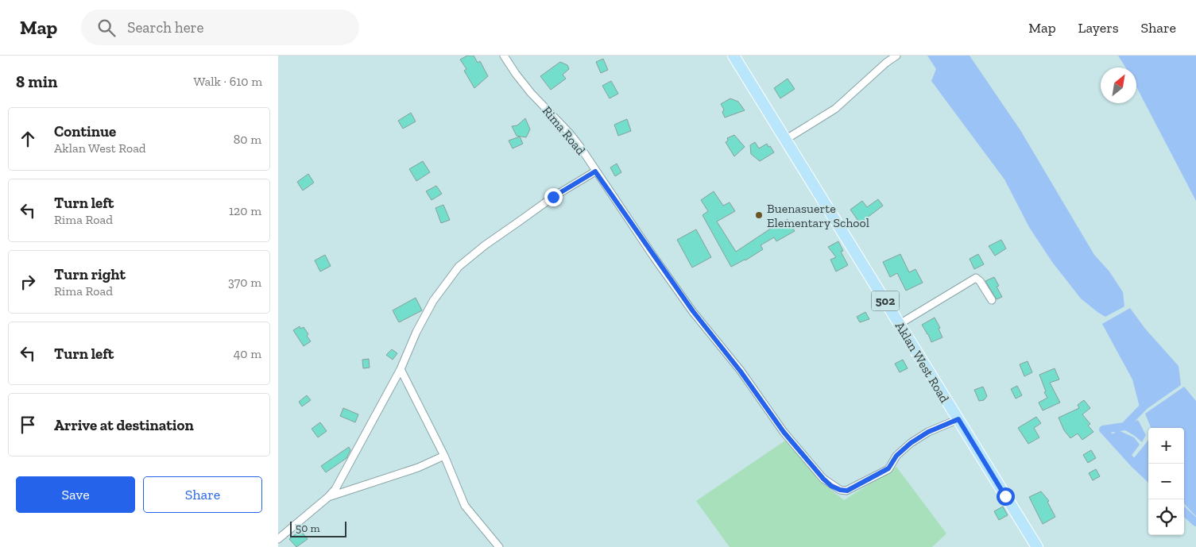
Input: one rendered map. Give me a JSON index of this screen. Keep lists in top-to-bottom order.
{
  "streets": {
    "main road": ["502", "Aklan West Road"],
    "street": ["Rima Road"]
  },
  "crossings": [
    ["Rima Road", "Aklan West Road"]
  ],
  "places": ["Buenasuerte Elementary School"],
  "scale_bar": "50 m",
  "north": "top right",
  "page": {
    "header": "Map",
    "search": "Search here",
    "nav": ["Map", "Layers", "Share"],
    "heading": ["8 min", "Walk · 610 m"],
    "list": [
      ["Continue", "Aklan West Road", "80 m"],
      ["Turn left", "Rima Road", "120 m"],
      ["Turn right", "Rima Road", "370 m"],
      ["Turn left", "40 m"],
      "Arrive at destination"
    ],
    "map_buttons": ["+", "−"],
    "buttons": ["Save", "Share"],
    "scale": "50 m"
  }
}
